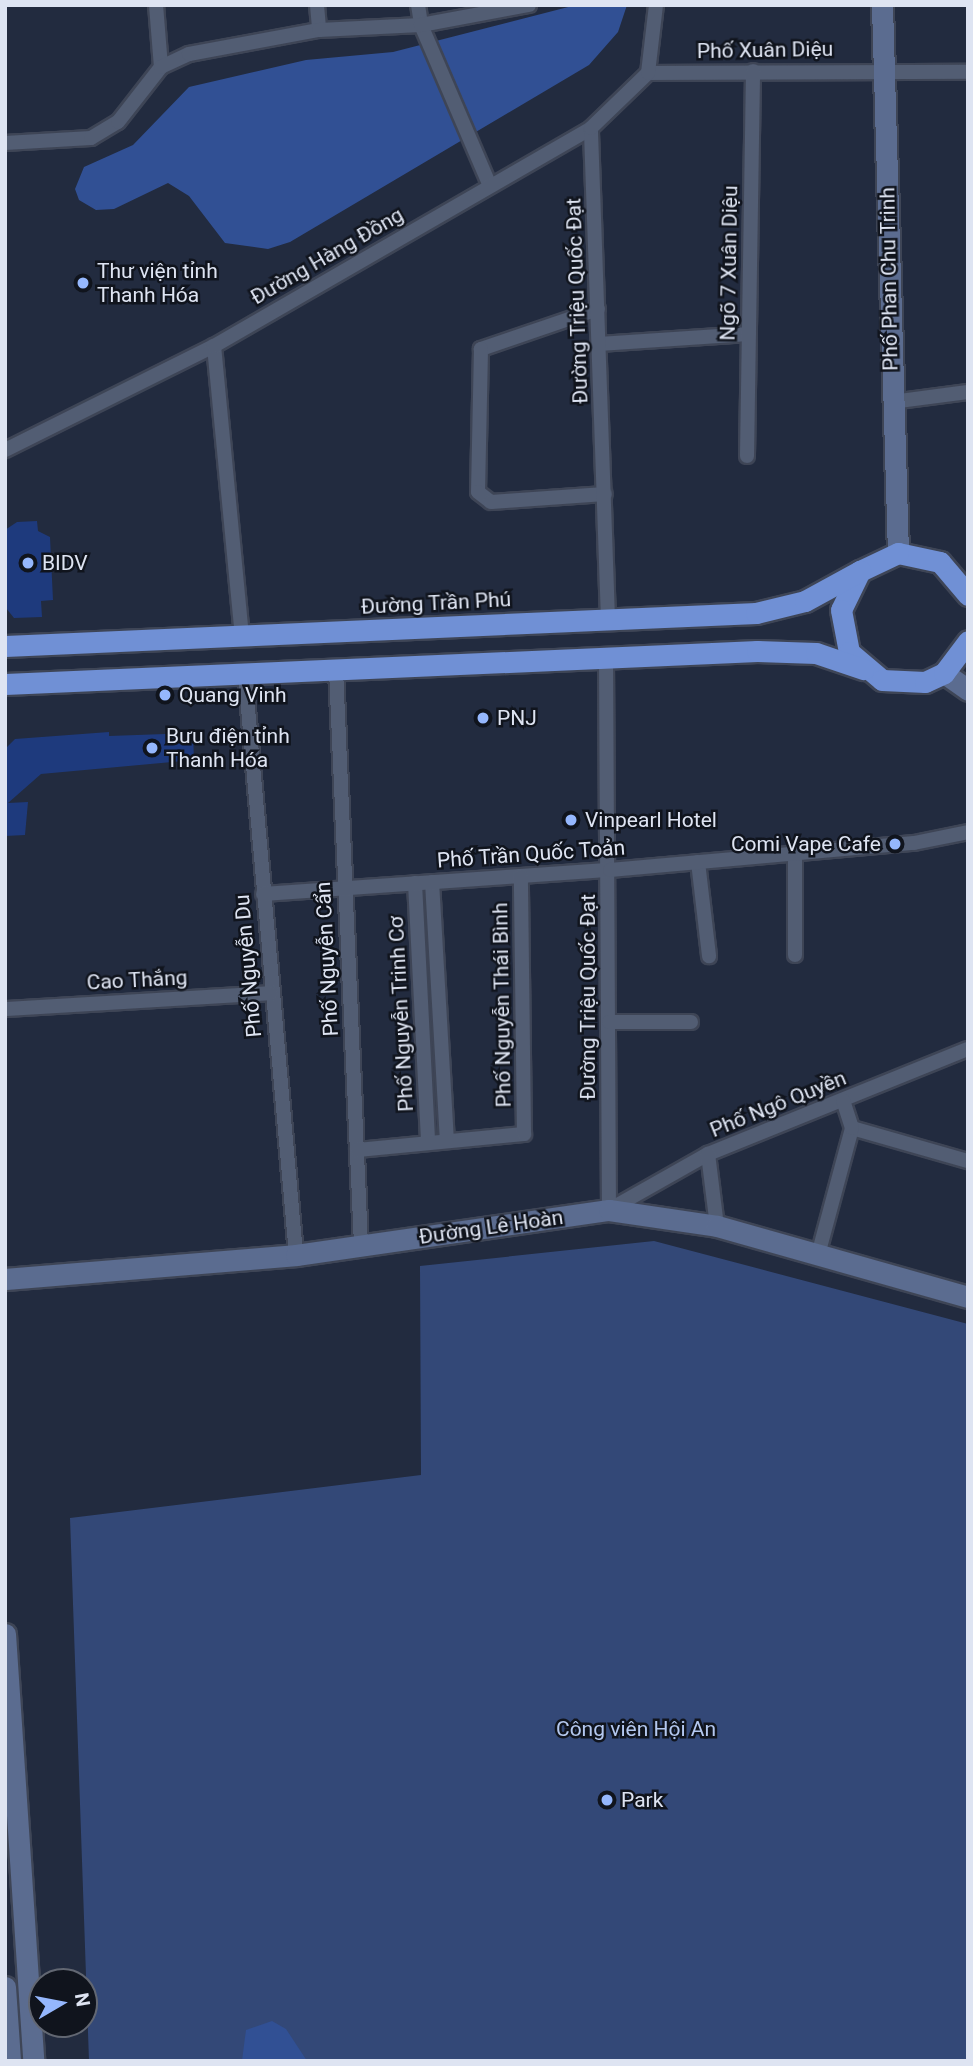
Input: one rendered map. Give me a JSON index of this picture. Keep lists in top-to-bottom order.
{
  "streets": {
    "highway": ["Đường Trần Phú"],
    "street": [
      "Phố Xuân Diệu",
      "Đường Hàng Đồng",
      "Ngõ 7 Xuân Diệu",
      "Phố Phan Chu Trinh",
      "Đường Triệu Quốc Đạt",
      "Phố Trần Quốc Toản",
      "Phố Nguyễn Cẩn",
      "Phố Nguyễn Du",
      "Cao Thắng",
      "Phố Nguyễn Thái Bình",
      "Phố Nguyễn Trinh Cơ",
      "Phố Ngô Quyền",
      "Đường Lê Hoàn"
    ]
  },
  "crossings": [
    ["Phố Xuân Diệu", "Ngõ 7 Xuân Diệu"],
    ["Phố Xuân Diệu", "Phố Phan Chu Trinh"],
    ["Đường Hàng Đồng", "Đường Triệu Quốc Đạt"],
    ["Phố Phan Chu Trinh", "Đường Trần Phú"],
    ["Đường Triệu Quốc Đạt", "Đường Trần Phú"],
    ["Đường Triệu Quốc Đạt", "Phố Trần Quốc Toản"],
    ["Đường Triệu Quốc Đạt", "Phố Ngô Quyền"],
    ["Đường Triệu Quốc Đạt", "Đường Lê Hoàn"],
    ["Phố Trần Quốc Toản", "Phố Nguyễn Cẩn"],
    ["Phố Trần Quốc Toản", "Phố Nguyễn Du"],
    ["Phố Trần Quốc Toản", "Phố Nguyễn Thái Bình"],
    ["Phố Trần Quốc Toản", "Phố Nguyễn Trinh Cơ"],
    ["Phố Nguyễn Cẩn", "Phố Nguyễn Thái Bình"],
    ["Phố Nguyễn Cẩn", "Đường Lê Hoàn"],
    ["Phố Nguyễn Du", "Cao Thắng"],
    ["Phố Nguyễn Du", "Đường Lê Hoàn"],
    ["Phố Nguyễn Thái Bình", "Phố Nguyễn Trinh Cơ"],
    ["Phố Ngô Quyền", "Đường Lê Hoàn"]
  ],
  "parks": ["Công viên Hội An"],
  "places": [
    "Thư viện tỉnh Thanh Hóa",
    "BIDV",
    "Quang Vinh",
    "PNJ",
    "Bưu điện tỉnh Thanh Hóa",
    "Vinpearl Hotel",
    "Comi Vape Cafe",
    "Park"
  ],
  "north": "right"
}
